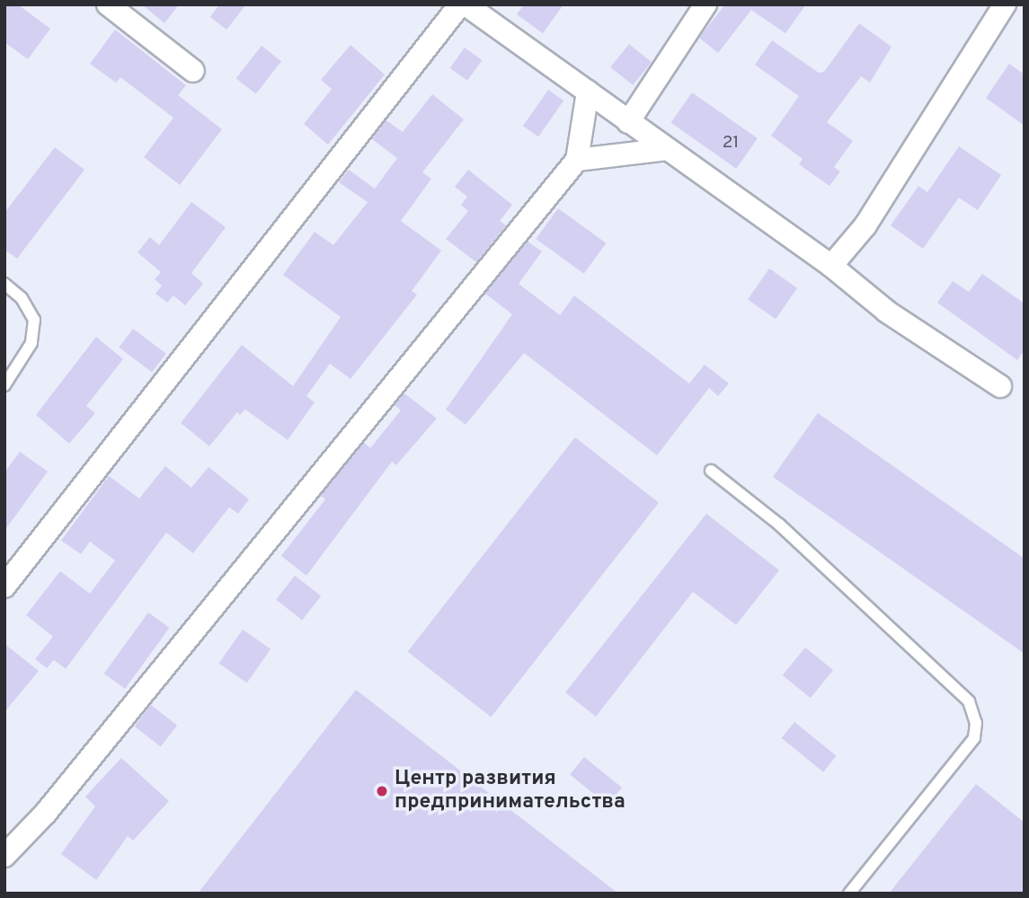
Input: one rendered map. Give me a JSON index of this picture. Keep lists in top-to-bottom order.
{
  "places": ["Центр развития предпринимательства"],
  "house_numbers": ["21"]
}
